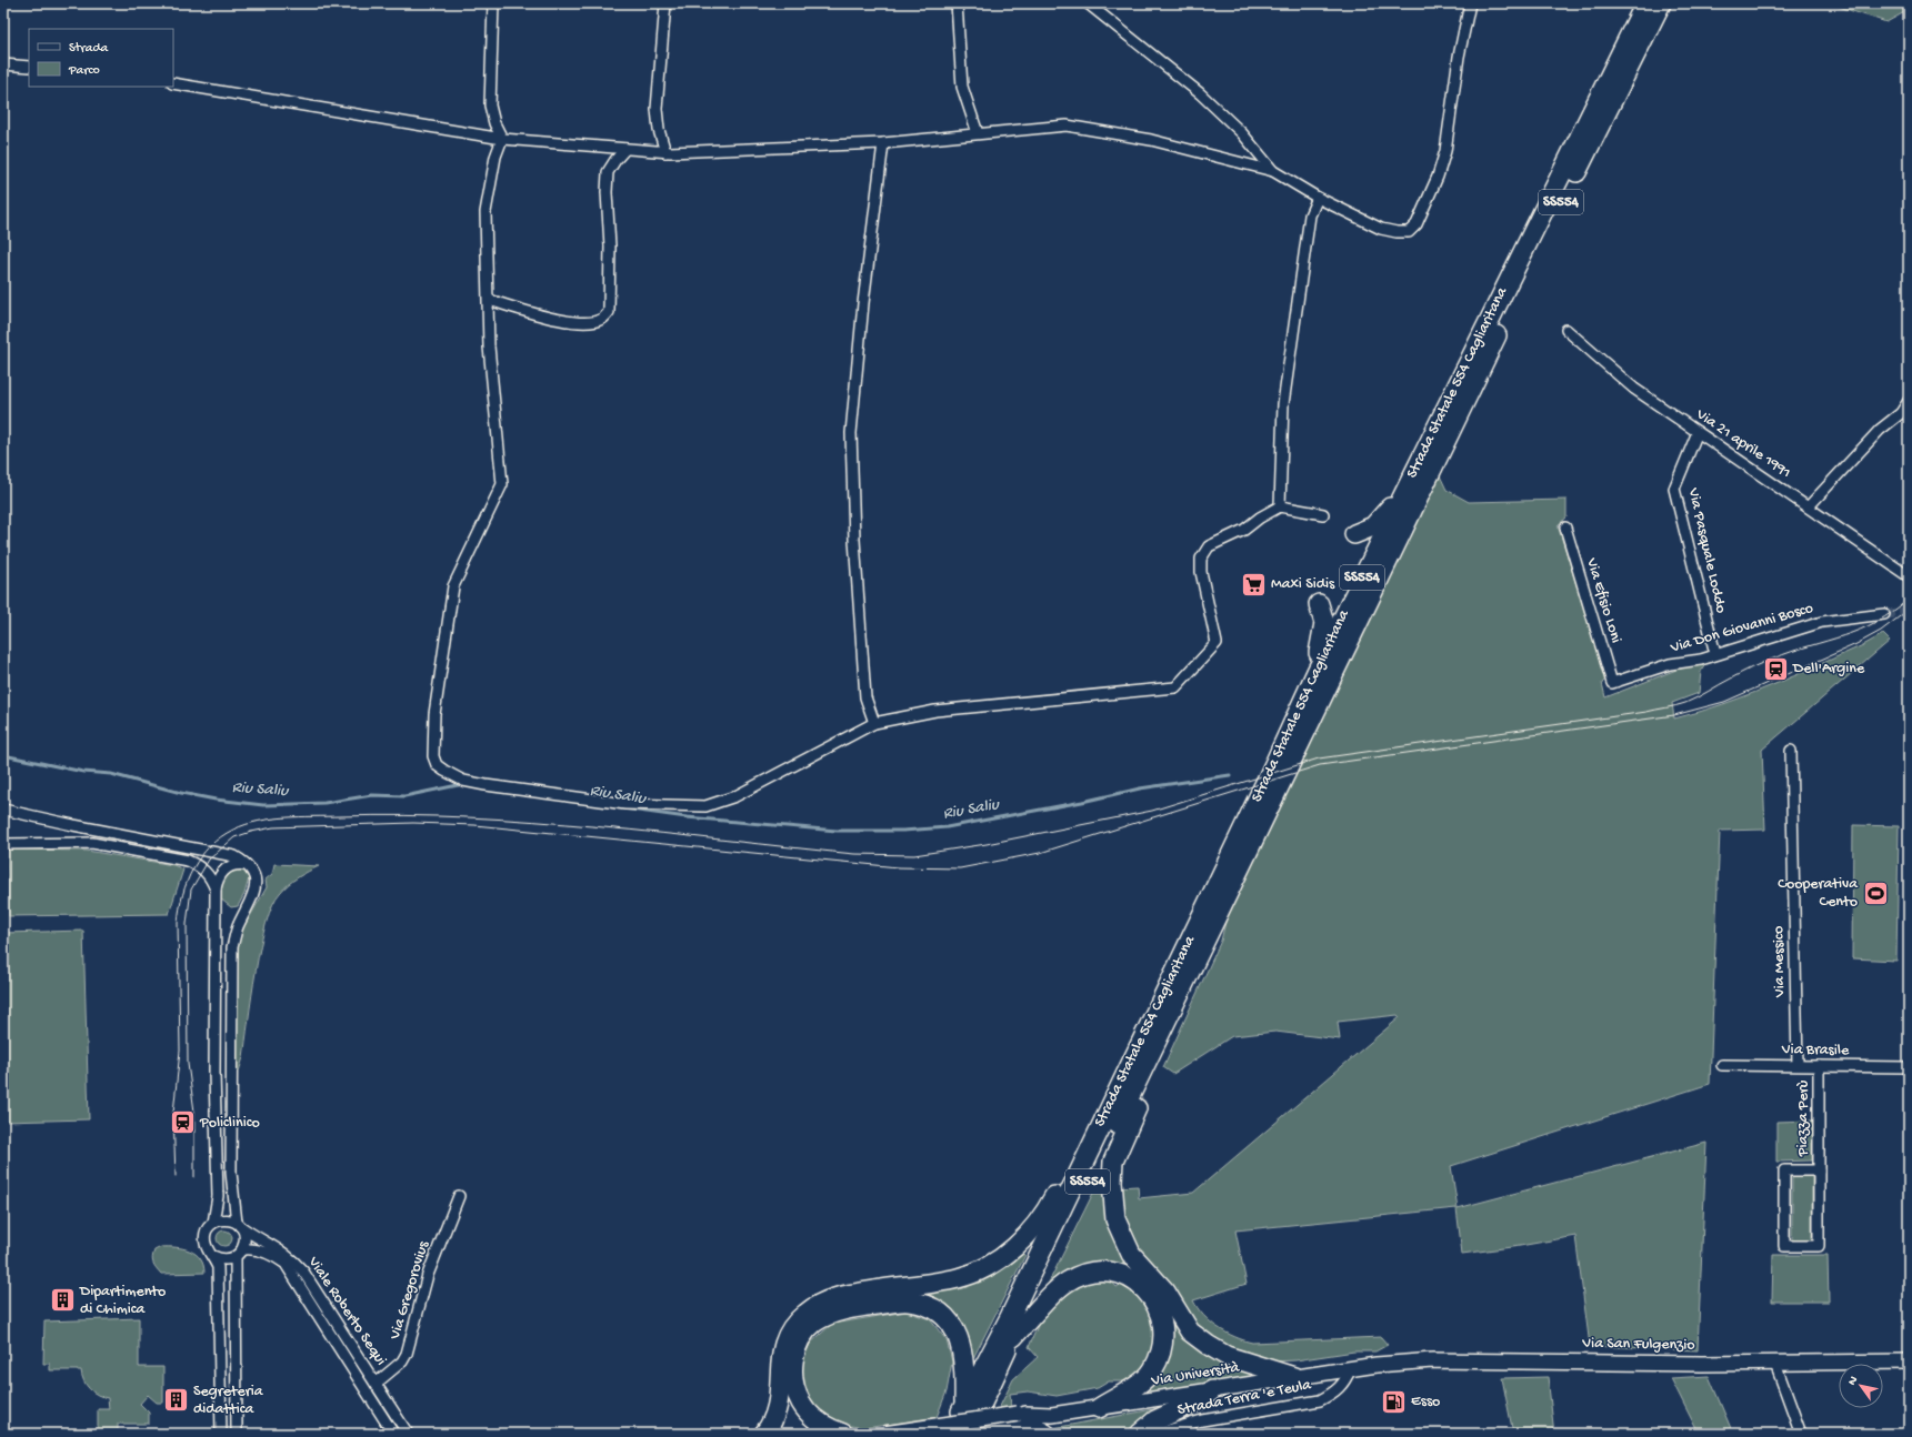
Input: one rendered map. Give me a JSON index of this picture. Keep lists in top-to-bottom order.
{
  "streets": {
    "highway": ["SS554", "Strada Statale 554 Cagliaritana"],
    "street": [
      "Via 21 aprile 1991",
      "Via Pasquale Loddo",
      "Via Efisio Loni",
      "Via Don Giovanni Bosco",
      "Via Messico",
      "Via Brasile",
      "Piazza Perù",
      "Via Gregorovius",
      "Viale Roberto Sequi",
      "Via San Fulgenzio",
      "Via Università",
      "Strada Terra 'e Teula"
    ]
  },
  "crossings": [
    ["Via 21 aprile 1991", "Via Pasquale Loddo"],
    ["Via Pasquale Loddo", "Via Don Giovanni Bosco"],
    ["Via Efisio Loni", "Via Don Giovanni Bosco"],
    ["Via Messico", "Via Brasile"],
    ["Via Brasile", "Piazza Perù"],
    ["Via Gregorovius", "Viale Roberto Sequi"],
    ["Via San Fulgenzio", "Via Università"],
    ["Via Università", "Strada Terra 'e Teula"]
  ],
  "water": ["Riu Saliu"],
  "places": {
    "supermarket": ["Maxi Sidis"],
    "station": ["Dell'Argine", "Policlinico"],
    "sports": ["Cooperativa Cento"],
    "building": ["Dipartimento di Chimica", "Segreteria didattica"],
    "fuel station": ["Esso"]
  },
  "legend": ["Strada", "Parco"],
  "north": "top left"
}
